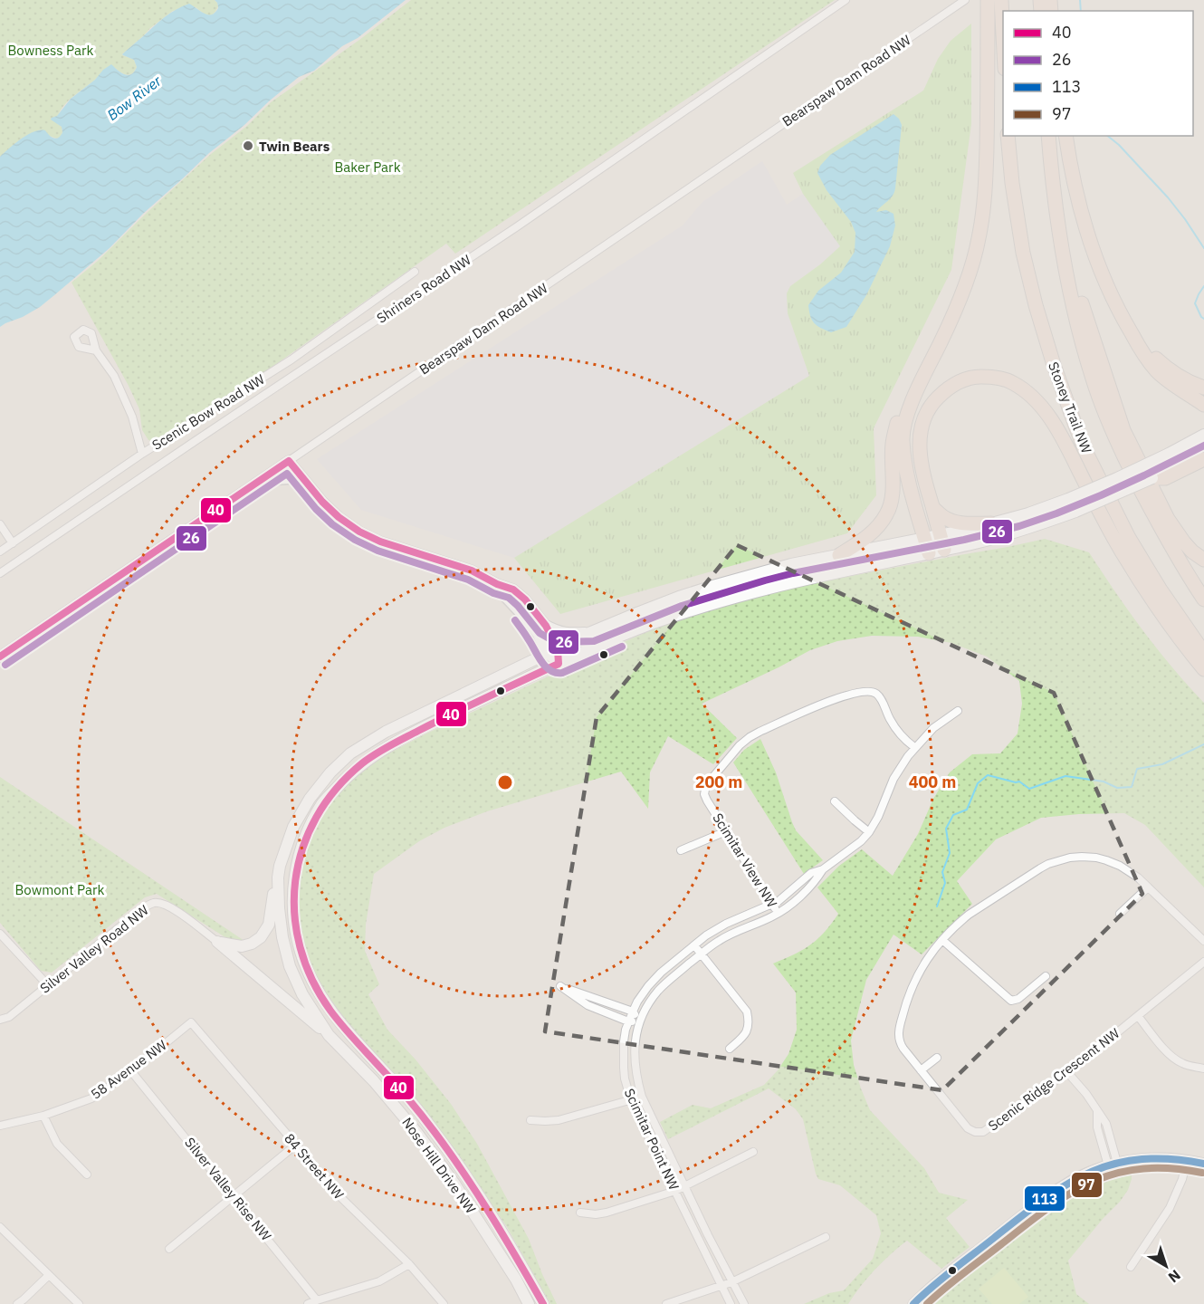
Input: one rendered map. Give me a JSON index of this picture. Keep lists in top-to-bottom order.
{
  "streets": {
    "highway": ["Stoney Trail NW"],
    "main road": ["Nose Hill Drive NW"],
    "street": [
      "Bearspaw Dam Road NW",
      "Shriners Road NW",
      "Scenic Bow Road NW",
      "Scimitar View NW",
      "Silver Valley Road NW",
      "58 Avenue NW",
      "Scenic Ridge Crescent NW",
      "Scimitar Point NW",
      "84 Street NW",
      "Silver Valley Rise NW"
    ]
  },
  "crossings": [
    ["Scimitar View NW", "Scimitar Point NW"],
    ["58 Avenue NW", "84 Street NW"],
    ["58 Avenue NW", "Silver Valley Rise NW"]
  ],
  "water": ["Bow River"],
  "parks": ["Bowness Park", "Baker Park", "Bowmont Park"],
  "places": ["Twin Bears"],
  "lines": [
    "transit line 26",
    "transit line 40",
    "transit line 113",
    "transit line 97"
  ],
  "legend": [
    "40",
    "26",
    "113",
    "97"
  ],
  "north": "bottom right",
  "rings": ["200 m", "400 m"]
}
